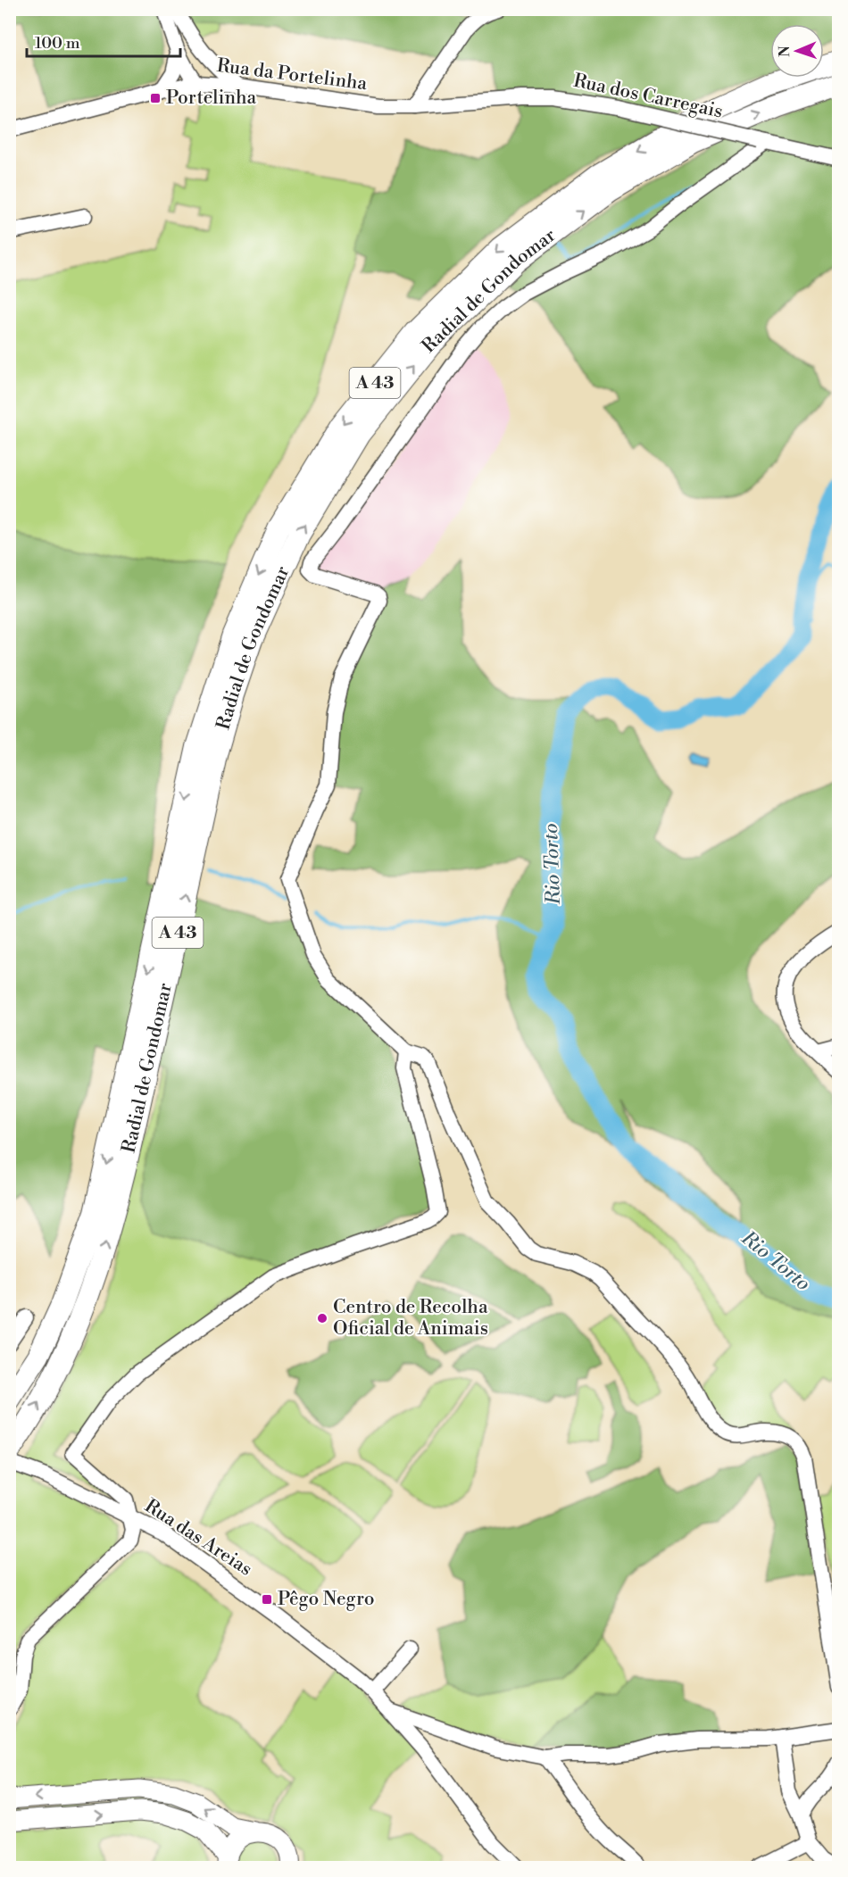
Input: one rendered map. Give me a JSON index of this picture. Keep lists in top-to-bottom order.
{
  "streets": {
    "highway": ["Radial de Gondomar", "A 43"],
    "street": ["Rua da Portelinha", "Rua dos Carregais", "Rua das Areias"]
  },
  "crossings": [
    ["Rua da Portelinha", "Rua dos Carregais"]
  ],
  "water": ["Rio Torto"],
  "places": {
    "transit": ["Portelinha", "Pêgo Negro"],
    "other": ["Centro de Recolha Oficial de Animais"]
  },
  "scale_bar": "100 m",
  "north": "left"
}
